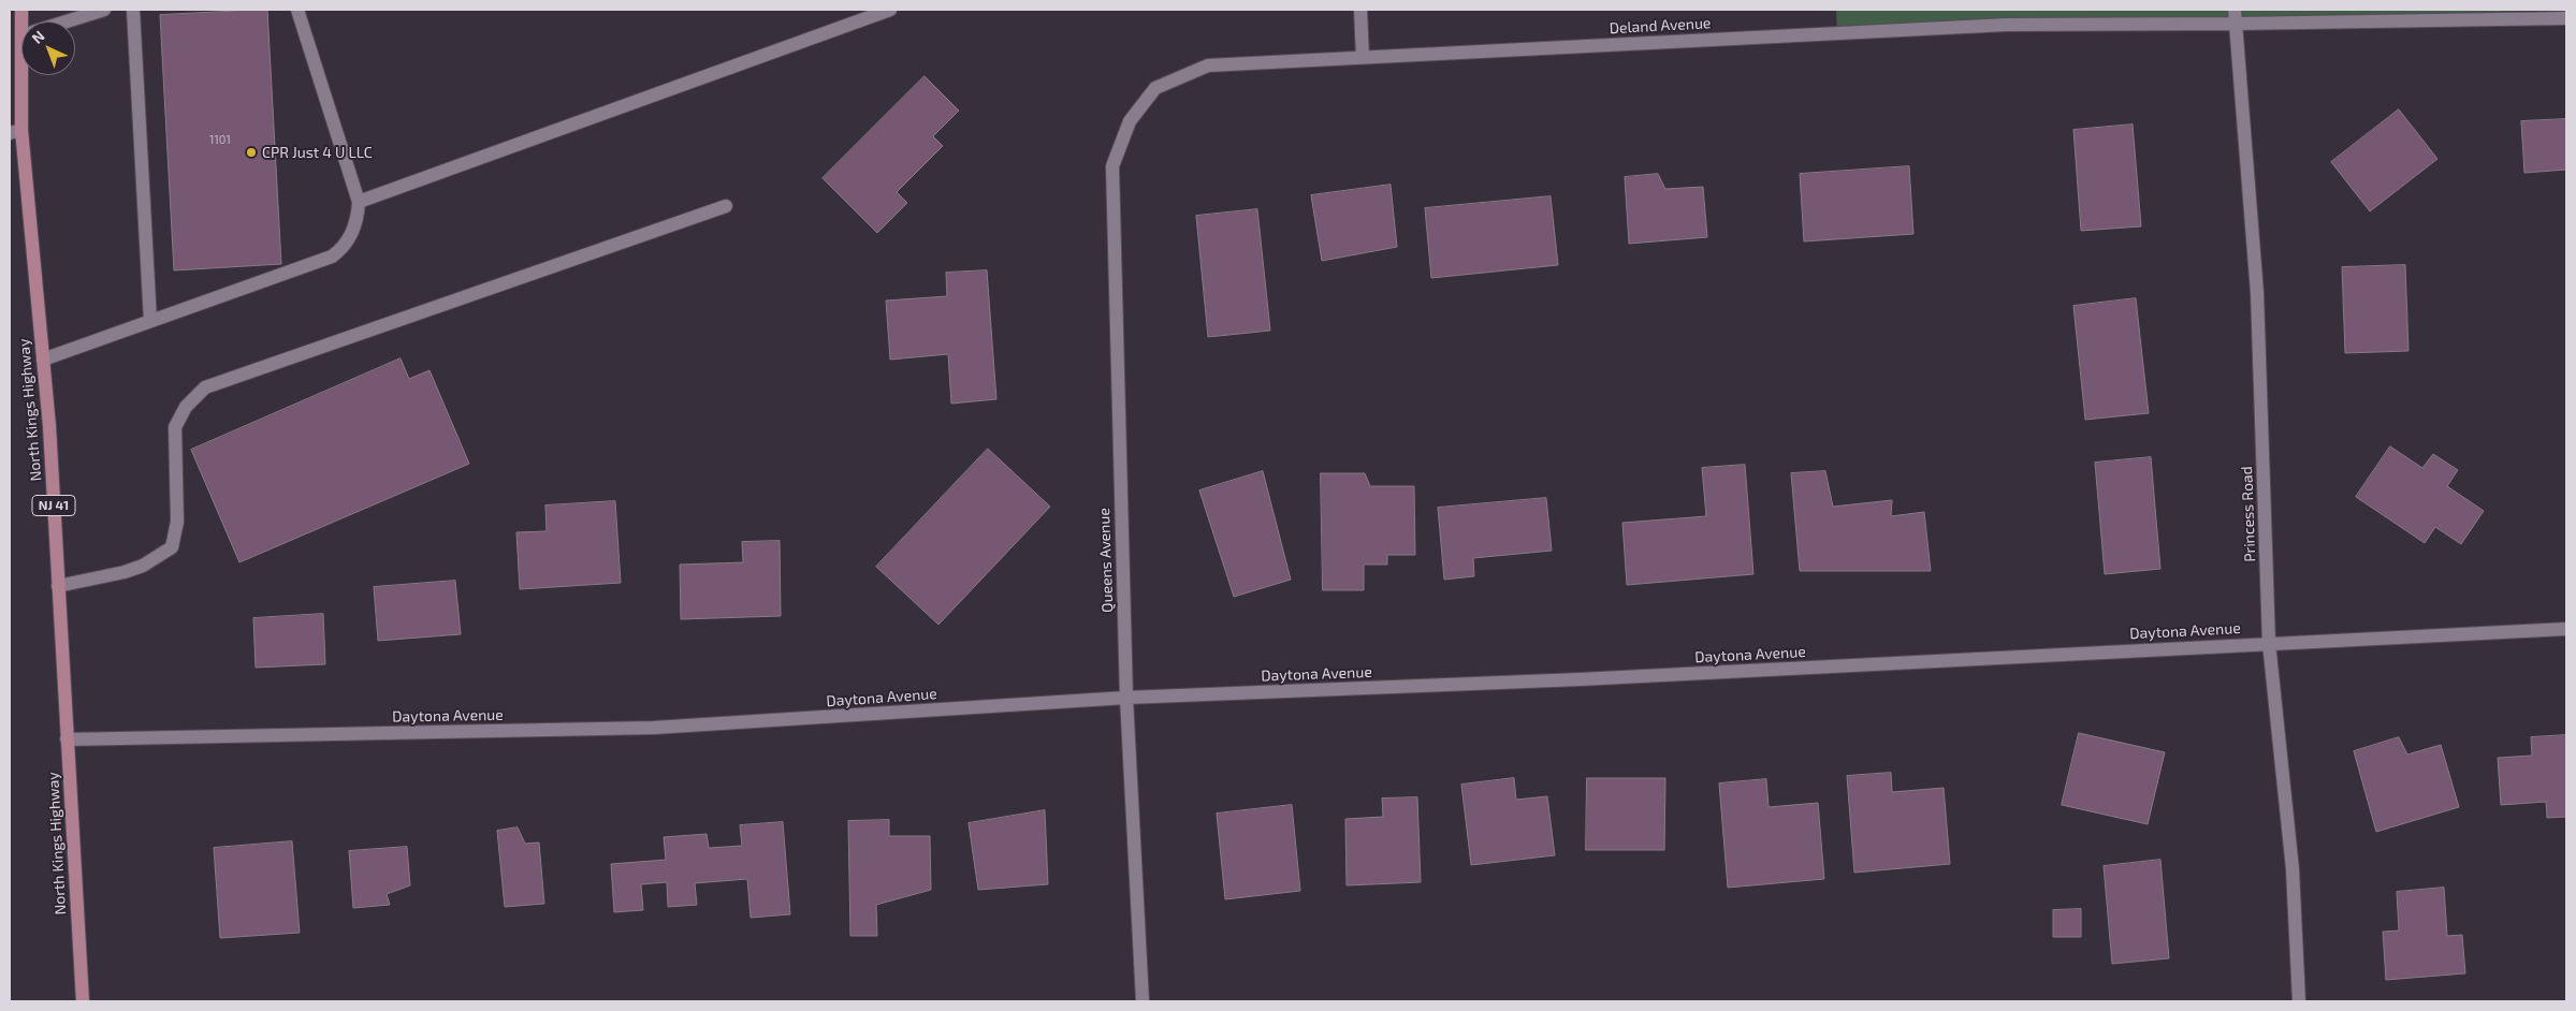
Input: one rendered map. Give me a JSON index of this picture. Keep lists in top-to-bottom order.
{
  "streets": {
    "main road": ["North Kings Highway", "NJ 41"],
    "street": [
      "Deland Avenue",
      "Princess Road",
      "Queens Avenue",
      "Daytona Avenue"
    ]
  },
  "crossings": [
    ["Deland Avenue", "Princess Road"],
    ["Deland Avenue", "Queens Avenue"],
    ["North Kings Highway", "Daytona Avenue"],
    ["Princess Road", "Daytona Avenue"],
    ["Queens Avenue", "Daytona Avenue"]
  ],
  "places": ["CPR Just 4 U LLC"],
  "house_numbers": ["1101"],
  "north": "top left"
}
